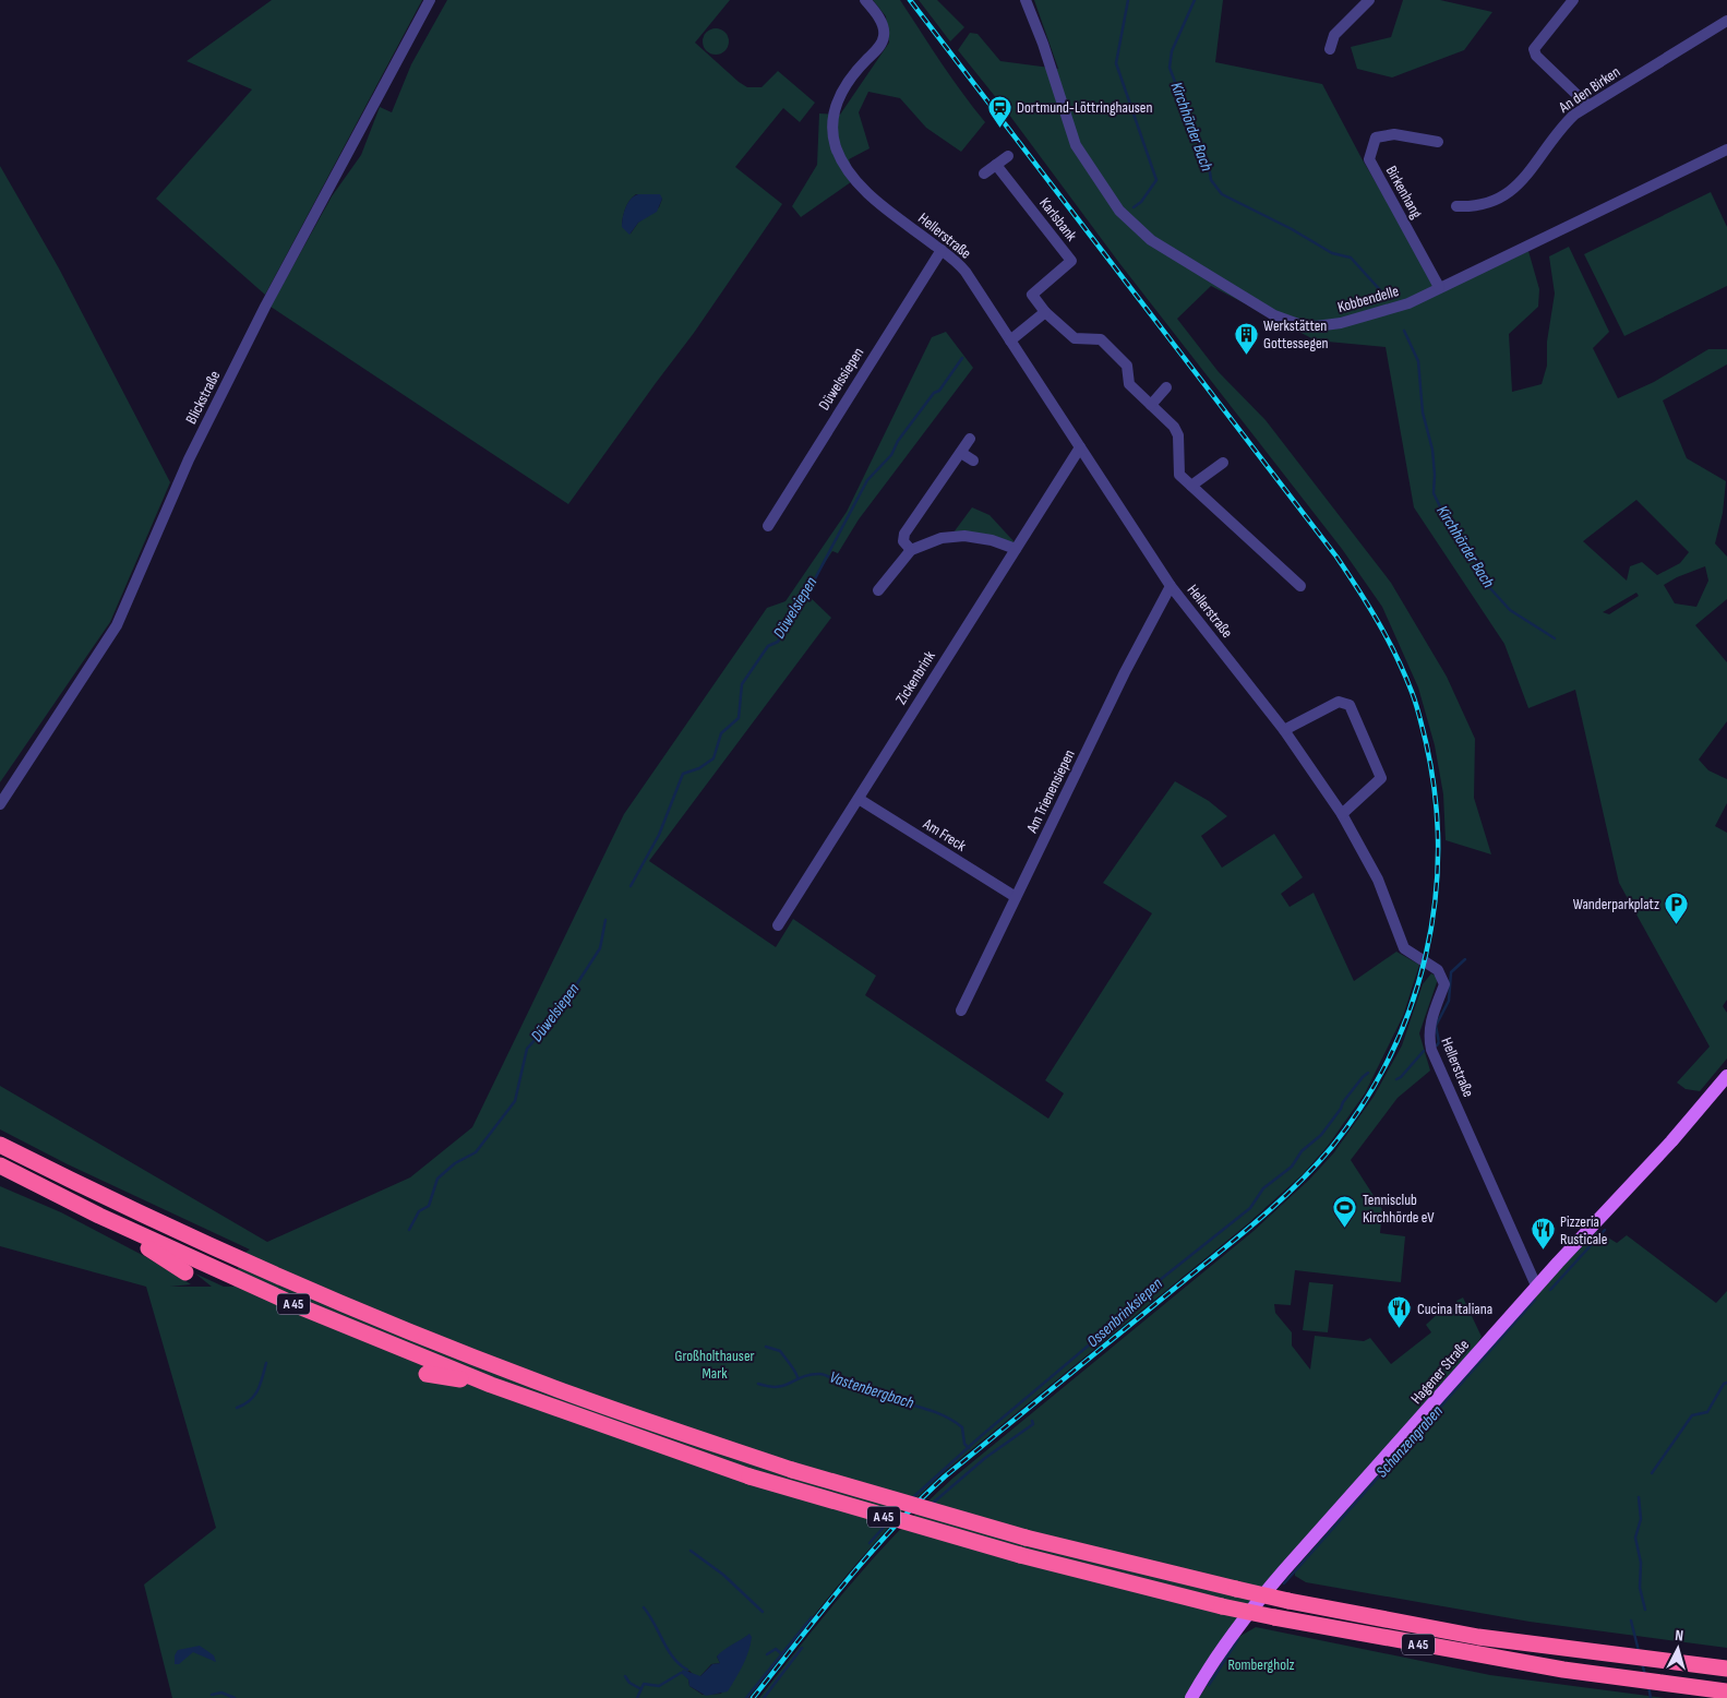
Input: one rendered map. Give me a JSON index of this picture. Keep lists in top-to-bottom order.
{
  "streets": {
    "highway": ["A 45"],
    "main road": ["Hagener Straße"],
    "street": [
      "An den Birken",
      "Birkenhang",
      "Karlsbank",
      "Hellerstraße",
      "Kobbendelle",
      "Düwelssiepen",
      "Blickstraße",
      "Zickenbrink",
      "Am Trienensiepen",
      "Am Freck"
    ]
  },
  "crossings": [
    ["Birkenhang", "Kobbendelle"],
    ["Hellerstraße", "Düwelssiepen"],
    ["Hellerstraße", "Zickenbrink"],
    ["Hellerstraße", "Am Trienensiepen"],
    ["Hellerstraße", "Hagener Straße"],
    ["Zickenbrink", "Am Freck"],
    ["Am Trienensiepen", "Am Freck"]
  ],
  "water": [
    "Kirchhörder Bach",
    "Düwelsiepen",
    "Ossenbrinksiepen",
    "Vastenbergbach",
    "Schanzengraben"
  ],
  "parks": ["Großholthauser Mark", "Rombergholz"],
  "places": {
    "station": ["Dortmund-Löttringhausen"],
    "building": ["Werkstätten Gottessegen"],
    "parking": ["Wanderparkplatz"],
    "sports": ["Tennisclub Kirchhörde eV"],
    "restaurant": ["Pizzeria Rusticale", "Cucina Italiana"]
  },
  "north": "top"
}
